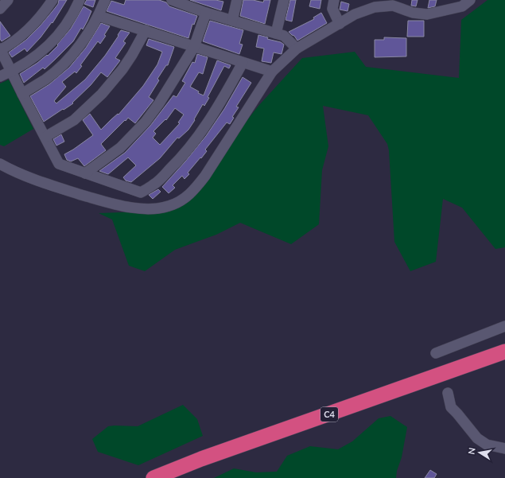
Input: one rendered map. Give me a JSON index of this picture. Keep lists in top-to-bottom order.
{
  "streets": {
    "highway": ["C4"]
  },
  "north": "left"
}
